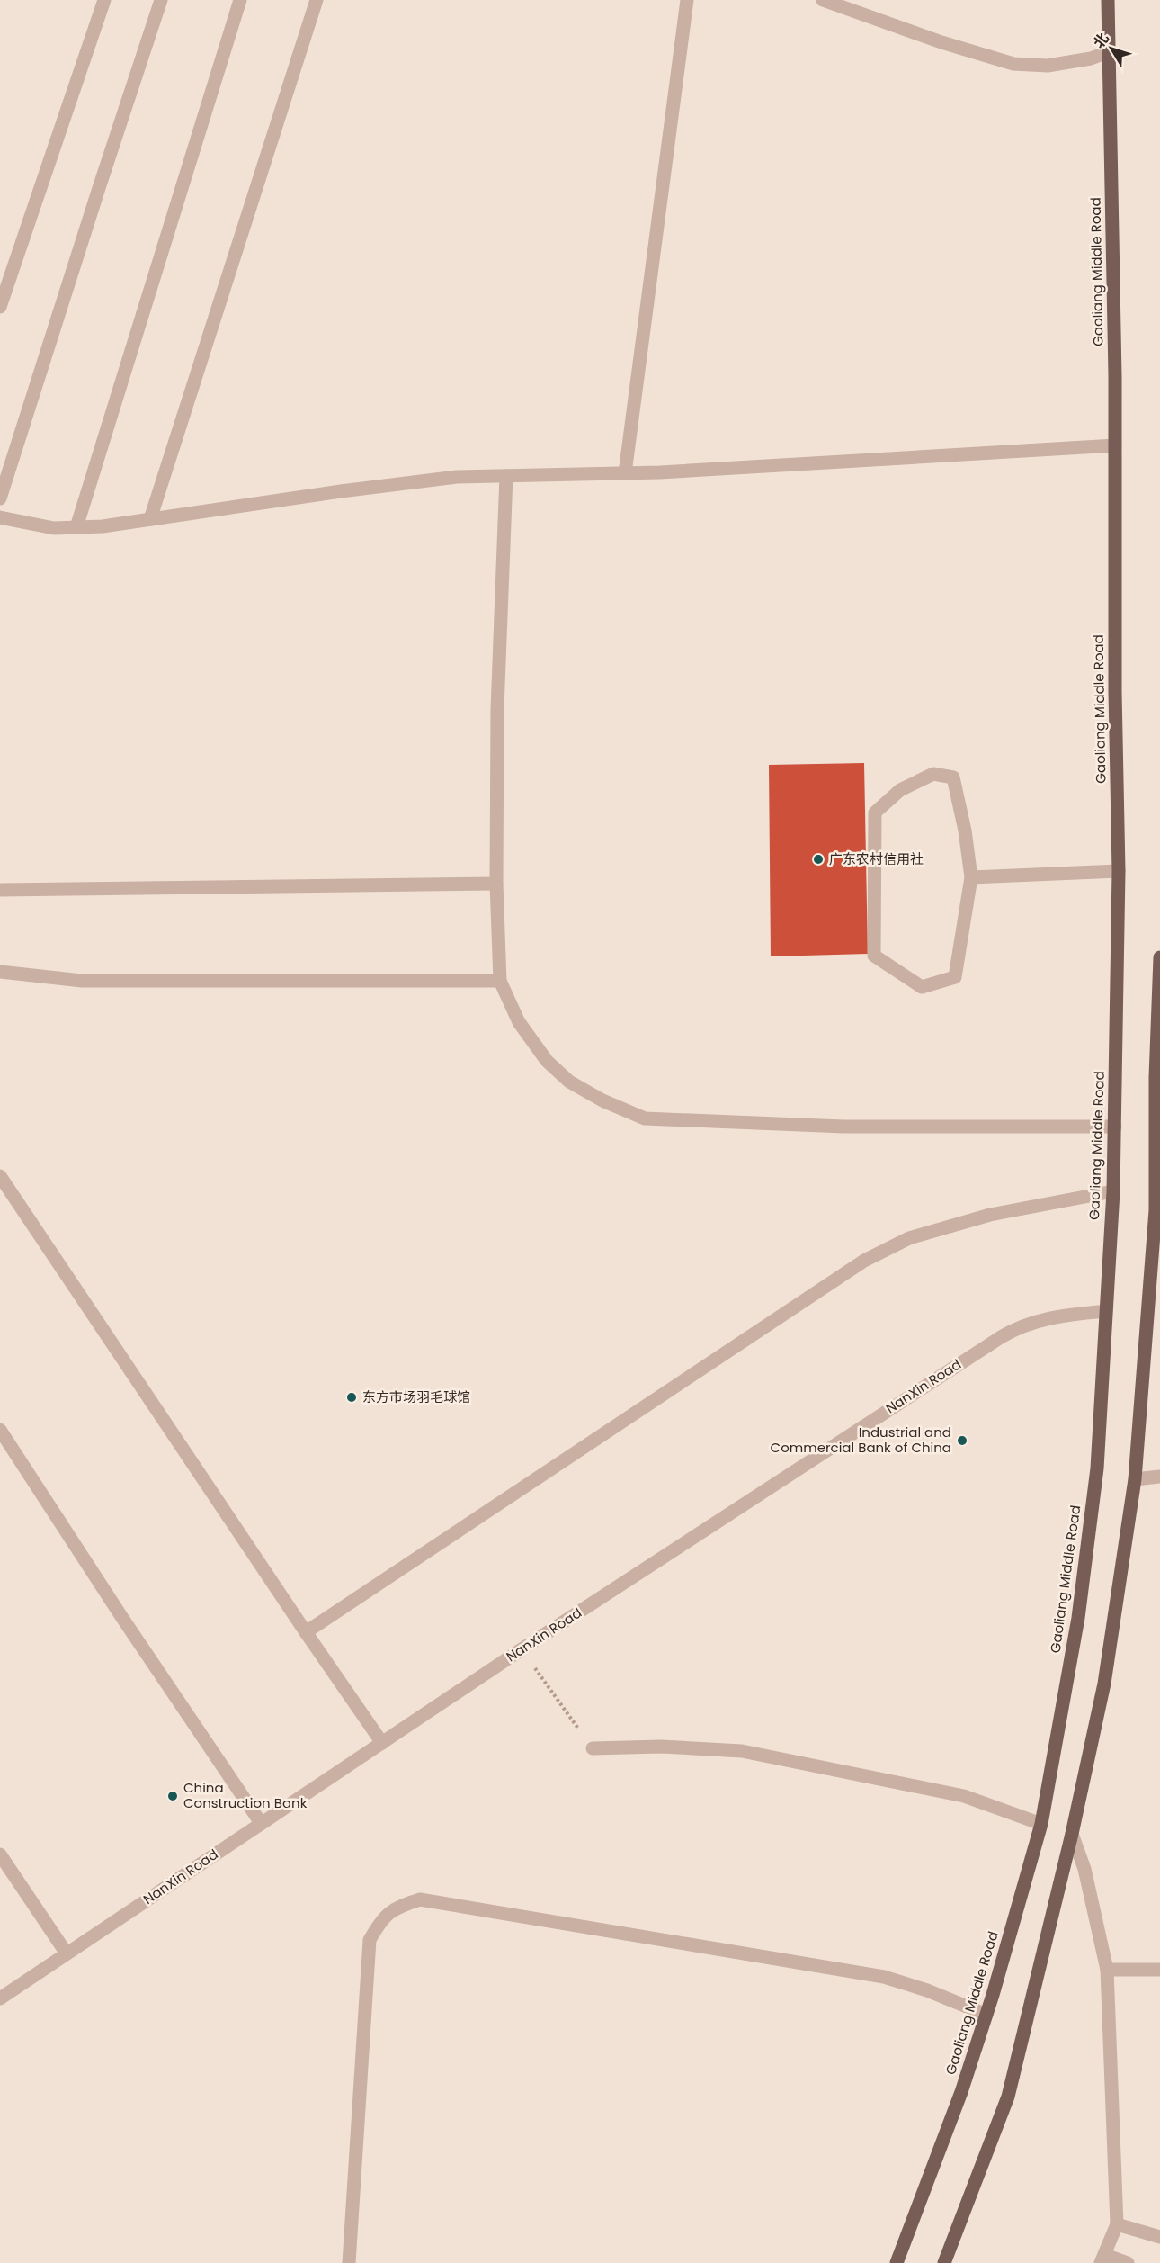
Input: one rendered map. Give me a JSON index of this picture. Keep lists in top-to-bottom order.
{
  "streets": {
    "main road": ["Gaoliang Middle Road"],
    "street": ["NanXin Road"]
  },
  "crossings": [
    ["Gaoliang Middle Road", "NanXin Road"]
  ],
  "places": [
    "广东农村信用社",
    "东方市场羽毛球馆",
    "Industrial and Commercial Bank of China",
    "China Construction Bank"
  ],
  "north": "top left"
}
